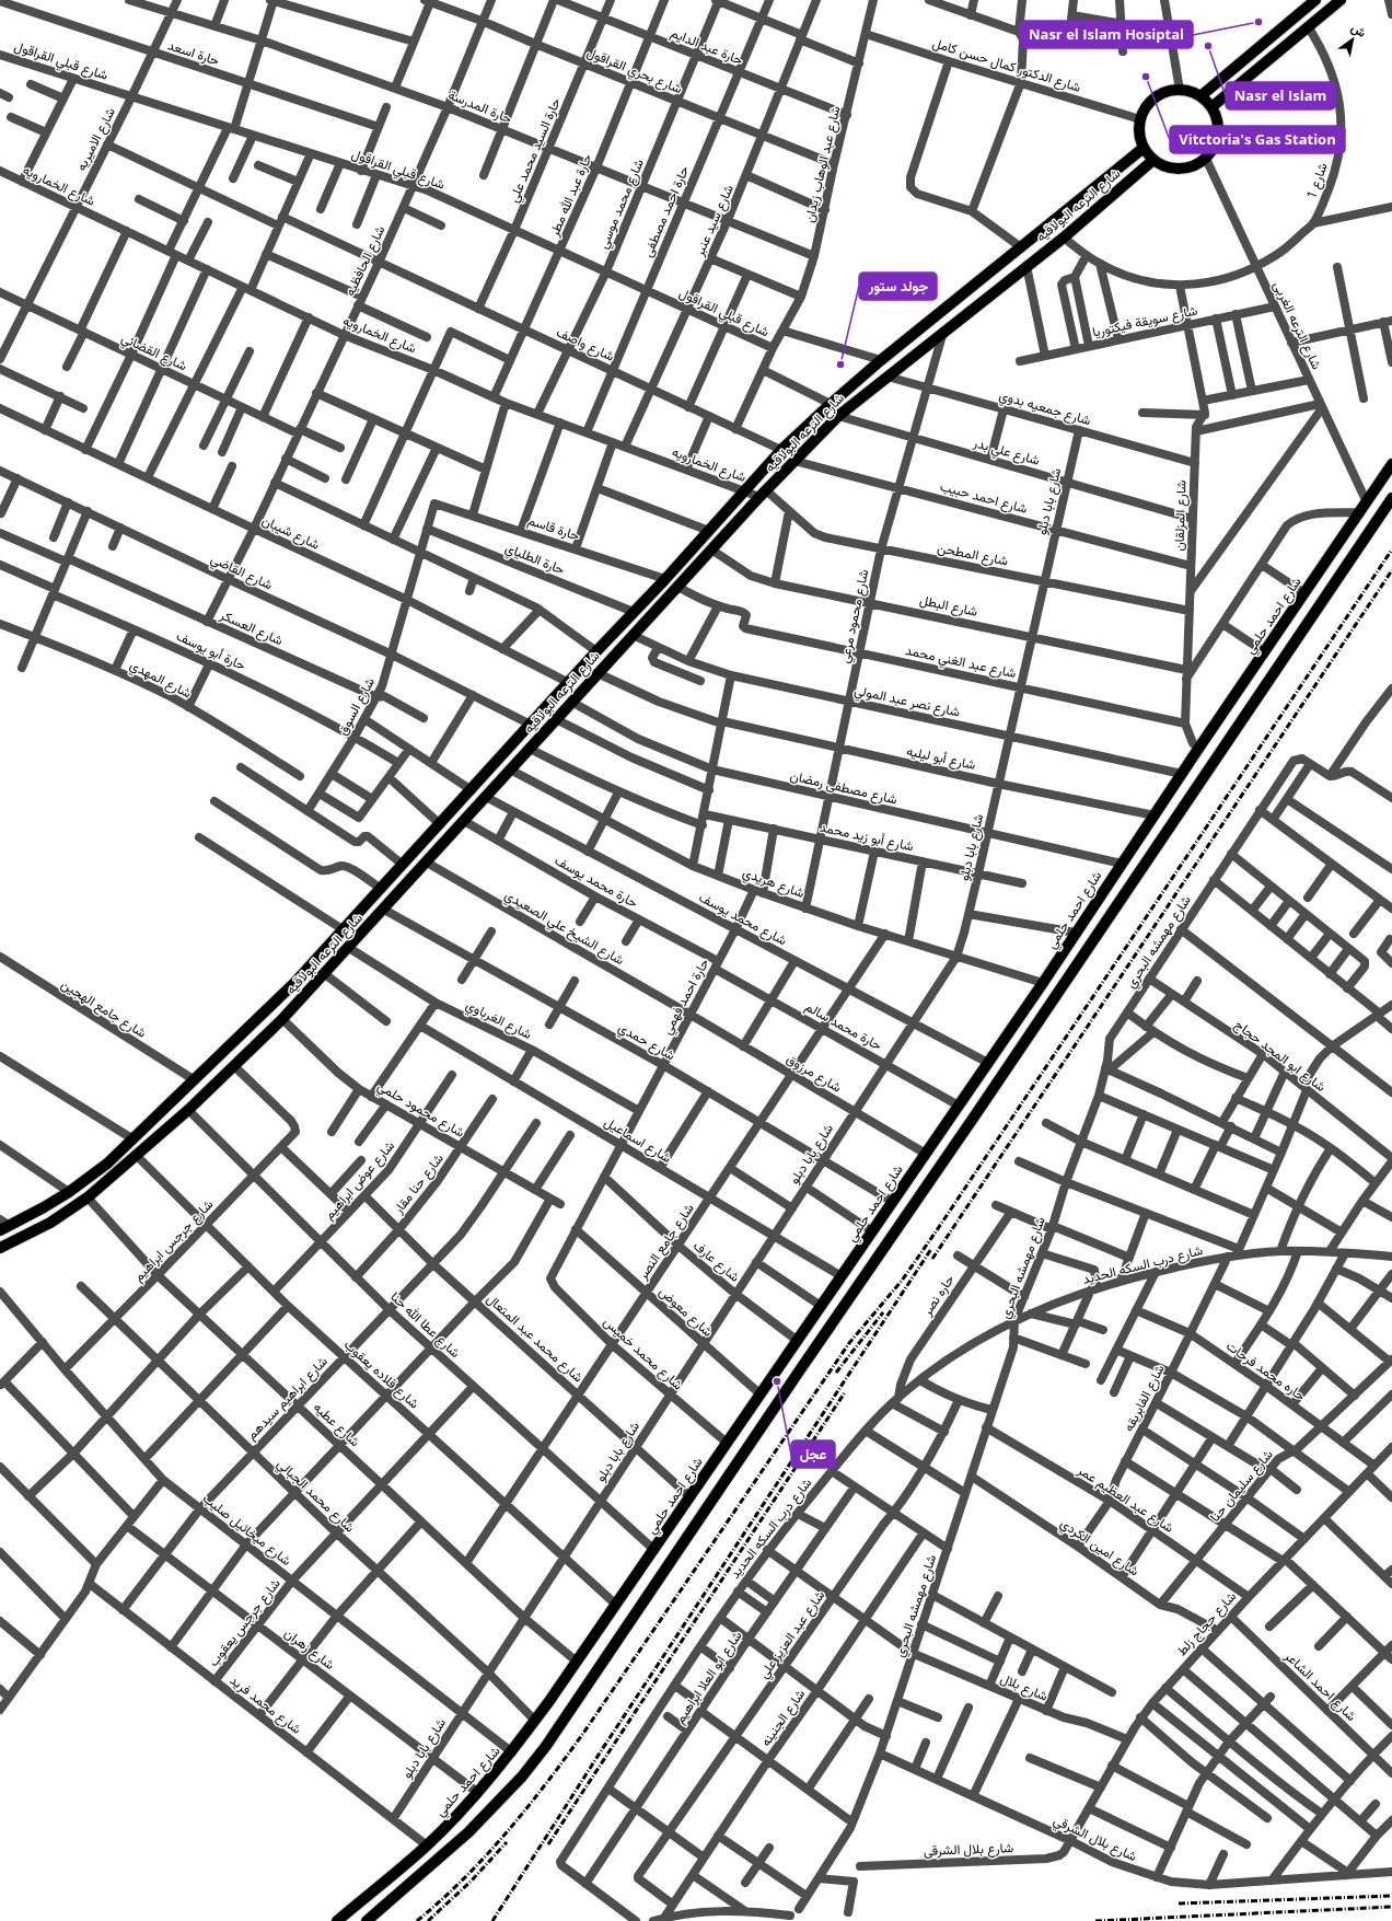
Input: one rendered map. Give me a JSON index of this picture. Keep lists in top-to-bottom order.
{
  "streets": {
    "main road": ["شارع الترعه البولاقيه", "شارع احمد حلمي"],
    "street": [
      "حارة عبد الدايم",
      "حارة اسعد",
      "شارع قبلي القراقول",
      "شارع الدكتور كمال حسن كامل",
      "شارع بحري القراقول",
      "حارة المدرسة",
      "شارع الاميريه",
      "حارة السيد محمد علي",
      "شارع عبد الوهاب زيدان",
      "شارع 1",
      "شارع الخمارويه",
      "حارة عبد الله مطر",
      "شارع محمد موسي",
      "حارة احمد مصطفى",
      "شارع سيد عنبر",
      "شارع الحافظيه",
      "شارع سويقة فيكتوريا",
      "شارع الترعه الغربى",
      "شارع واصف",
      "شارع القضائي",
      "شارع جمعيه بدوي",
      "شارع علي بدر",
      "شارع احمد حبيب",
      "شارع بابا دبلو",
      "شارع المزلقان",
      "حارة قاسم",
      "شارع شيبان",
      "شارع المطحن",
      "حارة الطلياي",
      "شارع القاضي",
      "شارع البطل",
      "شارع محمود مرعي",
      "شارع العسكر",
      "حارة أبو يوسف",
      "شارع عبد الغني محمد",
      "شارع المهدي",
      "شارع نصر عبد المولي",
      "شارع السوق",
      "شارع أبو ليليه",
      "شارع مصطفى رمضان",
      "شارع أبو زيد محمد",
      "حارة محمد يوسف",
      "شارع هريدي",
      "شارع محمد يوسف",
      "شارع الشيخ علي الصعيدي",
      "شارع مهمشه البحري",
      "حارة احمد فهمي",
      "شارع جامع الهجين",
      "شارع الغرباوي",
      "حارة محمد سالم",
      "شارع حمدي",
      "شارع ابو المجد حجاج",
      "شارع مرزوق",
      "شارع محمود حلمي",
      "شارع اسماعيل",
      "شارع عوض ابراهيم",
      "شارع حنا مقار",
      "شارع جرجس ابراهيم",
      "شارع جامع النصر",
      "شارع عارف",
      "شارع درب السكه الحديد",
      "حاره نصر",
      "شارع معوض",
      "شارع عطا الله حنا",
      "شارع محمد عبد المتعال",
      "شارع محمد خميس",
      "حاره محمد فرحات",
      "شارع قلاده يعقوب",
      "شارع ابراهيم سيدهم",
      "شارع الفابريقه",
      "شارع عطيه",
      "شارع سليمان حنا",
      "شارع محمد الجبالي",
      "شارع عبد العظيم عمر",
      "شارع ميخائيل صليب",
      "شارع امين الكردي",
      "شارع جرجس يعقوب",
      "شارع حجاج زلط",
      "شارع عبد العزيز علي",
      "شارع زهران",
      "شارع ابو العلا ابراهيم",
      "شارع احمد الشاعر",
      "شارع بلال",
      "شارع محمد فريد",
      "شارع الجنينه",
      "شارع بلال الشرقي",
      "شارع بلال الشرقى"
    ]
  },
  "crossings": [
    ["حارة عبد الدايم", "حارة السيد محمد علي"],
    ["حارة عبد الدايم", "شارع عبد الوهاب زيدان"],
    ["حارة عبد الدايم", "حارة عبد الله مطر"],
    ["حارة عبد الدايم", "شارع محمد موسي"],
    ["حارة عبد الدايم", "حارة احمد مصطفى"],
    ["حارة عبد الدايم", "شارع سيد عنبر"],
    ["حارة اسعد", "شارع الاميريه"],
    ["شارع قبلي القراقول", "شارع الاميريه"],
    ["شارع قبلي القراقول", "حارة السيد محمد علي"],
    ["شارع قبلي القراقول", "شارع عبد الوهاب زيدان"],
    ["شارع قبلي القراقول", "حارة عبد الله مطر"],
    ["شارع قبلي القراقول", "شارع محمد موسي"],
    ["شارع قبلي القراقول", "حارة احمد مصطفى"],
    ["شارع قبلي القراقول", "شارع سيد عنبر"],
    ["شارع قبلي القراقول", "شارع الحافظيه"],
    ["شارع الدكتور كمال حسن كامل", "شارع عبد الوهاب زيدان"],
    ["شارع الدكتور كمال حسن كامل", "شارع الترعه البولاقيه"],
    ["شارع الدكتور كمال حسن كامل", "شارع الترعه الغربى"],
    ["شارع بحري القراقول", "حارة السيد محمد علي"],
    ["شارع بحري القراقول", "شارع عبد الوهاب زيدان"],
    ["شارع بحري القراقول", "حارة عبد الله مطر"],
    ["شارع بحري القراقول", "شارع محمد موسي"],
    ["شارع بحري القراقول", "حارة احمد مصطفى"],
    ["شارع بحري القراقول", "شارع سيد عنبر"],
    ["شارع بحري القراقول", "شارع الحافظيه"],
    ["حارة المدرسة", "شارع الاميريه"],
    ["حارة المدرسة", "حارة السيد محمد علي"],
    ["حارة المدرسة", "شارع عبد الوهاب زيدان"],
    ["حارة المدرسة", "حارة عبد الله مطر"],
    ["حارة المدرسة", "شارع محمد موسي"],
    ["حارة المدرسة", "حارة احمد مصطفى"],
    ["حارة المدرسة", "شارع سيد عنبر"],
    ["حارة المدرسة", "شارع الحافظيه"],
    ["شارع الاميريه", "شارع الخمارويه"],
    ["شارع الاميريه", "شارع القضائي"],
    ["حارة السيد محمد علي", "شارع واصف"],
    ["شارع عبد الوهاب زيدان", "شارع واصف"],
    ["شارع 1", "شارع الترعه البولاقيه"],
    ["شارع 1", "شارع الترعه الغربى"],
    ["شارع الخمارويه", "حارة عبد الله مطر"],
    ["شارع الخمارويه", "شارع محمد موسي"],
    ["شارع الخمارويه", "شارع الترعه البولاقيه"],
    ["شارع الخمارويه", "حارة احمد مصطفى"],
    ["شارع الخمارويه", "شارع سيد عنبر"],
    ["شارع الخمارويه", "شارع الحافظيه"],
    ["شارع الخمارويه", "شارع المطحن"],
    ["حارة عبد الله مطر", "شارع واصف"],
    ["شارع محمد موسي", "شارع واصف"],
    ["شارع الترعه البولاقيه", "شارع الترعه الغربى"],
    ["شارع الترعه البولاقيه", "شارع واصف"],
    ["شارع الترعه البولاقيه", "شارع جمعيه بدوي"],
    ["شارع الترعه البولاقيه", "شارع علي بدر"],
    ["شارع الترعه البولاقيه", "شارع احمد حبيب"],
    ["شارع الترعه البولاقيه", "حارة قاسم"],
    ["شارع الترعه البولاقيه", "شارع شيبان"],
    ["شارع الترعه البولاقيه", "شارع المطحن"],
    ["شارع الترعه البولاقيه", "حارة الطلياي"],
    ["شارع الترعه البولاقيه", "شارع القاضي"],
    ["شارع الترعه البولاقيه", "شارع البطل"],
    ["شارع الترعه البولاقيه", "شارع محمود مرعي"],
    ["شارع الترعه البولاقيه", "شارع نصر عبد المولي"],
    ["شارع الترعه البولاقيه", "شارع أبو ليليه"],
    ["شارع الترعه البولاقيه", "شارع مصطفى رمضان"],
    ["شارع الترعه البولاقيه", "حارة محمد يوسف"],
    ["شارع الترعه البولاقيه", "شارع هريدي"],
    ["شارع الترعه البولاقيه", "شارع محمد يوسف"],
    ["شارع الترعه البولاقيه", "شارع الشيخ علي الصعيدي"],
    ["شارع الترعه البولاقيه", "شارع جامع الهجين"],
    ["شارع الترعه البولاقيه", "شارع الغرباوي"],
    ["شارع الترعه البولاقيه", "شارع حمدي"],
    ["شارع الترعه البولاقيه", "شارع محمود حلمي"],
    ["شارع الترعه البولاقيه", "شارع جرجس ابراهيم"],
    ["شارع الترعه البولاقيه", "شارع عطا الله حنا"],
    ["شارع الترعه البولاقيه", "شارع قلاده يعقوب"],
    ["شارع الترعه البولاقيه", "شارع عطيه"],
    ["حارة احمد مصطفى", "شارع واصف"],
    ["شارع سيد عنبر", "شارع واصف"],
    ["شارع الحافظيه", "شارع واصف"],
    ["شارع الحافظيه", "شارع القضائي"],
    ["شارع الحافظيه", "شارع شيبان"],
    ["شارع الحافظيه", "شارع القاضي"],
    ["شارع الحافظيه", "شارع العسكر"],
    ["شارع سويقة فيكتوريا", "شارع الترعه الغربى"],
    ["شارع الترعه الغربى", "شارع احمد حلمي"],
    ["شارع جمعيه بدوي", "شارع بابا دبلو"],
    ["شارع جمعيه بدوي", "شارع المزلقان"],
    ["شارع جمعيه بدوي", "شارع محمود مرعي"],
    ["شارع علي بدر", "شارع بابا دبلو"],
    ["شارع علي بدر", "شارع المزلقان"],
    ["شارع علي بدر", "شارع محمود مرعي"],
    ["شارع احمد حبيب", "شارع بابا دبلو"],
    ["شارع احمد حبيب", "شارع المزلقان"],
    ["شارع احمد حبيب", "شارع محمود مرعي"],
    ["شارع بابا دبلو", "شارع المطحن"],
    ["شارع بابا دبلو", "شارع البطل"],
    ["شارع بابا دبلو", "شارع عبد الغني محمد"],
    ["شارع بابا دبلو", "شارع نصر عبد المولي"],
    ["شارع بابا دبلو", "شارع أبو ليليه"],
    ["شارع بابا دبلو", "شارع مصطفى رمضان"],
    ["شارع بابا دبلو", "شارع أبو زيد محمد"],
    ["شارع بابا دبلو", "شارع هريدي"],
    ["شارع بابا دبلو", "شارع محمد يوسف"],
    ["شارع بابا دبلو", "حارة محمد سالم"],
    ["شارع بابا دبلو", "شارع حمدي"],
    ["شارع بابا دبلو", "شارع مرزوق"],
    ["شارع بابا دبلو", "شارع اسماعيل"],
    ["شارع بابا دبلو", "شارع عارف"],
    ["شارع بابا دبلو", "شارع معوض"],
    ["شارع بابا دبلو", "شارع عطا الله حنا"],
    ["شارع بابا دبلو", "شارع محمد عبد المتعال"],
    ["شارع بابا دبلو", "شارع محمد خميس"],
    ["شارع بابا دبلو", "شارع قلاده يعقوب"],
    ["شارع بابا دبلو", "شارع عطيه"],
    ["شارع بابا دبلو", "شارع محمد الجبالي"],
    ["شارع بابا دبلو", "شارع ميخائيل صليب"],
    ["شارع بابا دبلو", "شارع زهران"],
    ["شارع بابا دبلو", "شارع محمد فريد"],
    ["شارع المزلقان", "شارع المطحن"],
    ["شارع المزلقان", "شارع البطل"],
    ["شارع المزلقان", "شارع احمد حلمي"],
    ["شارع المزلقان", "شارع عبد الغني محمد"],
    ["حارة قاسم", "شارع السوق"],
    ["شارع شيبان", "شارع السوق"],
    ["شارع المطحن", "شارع محمود مرعي"],
    ["حارة الطلياي", "شارع السوق"],
    ["شارع القاضي", "شارع السوق"],
    ["شارع البطل", "شارع محمود مرعي"],
    ["شارع احمد حلمي", "شارع نصر عبد المولي"],
    ["شارع احمد حلمي", "شارع أبو ليليه"],
    ["شارع احمد حلمي", "شارع مصطفى رمضان"],
    ["شارع احمد حلمي", "شارع هريدي"],
    ["شارع احمد حلمي", "شارع محمد يوسف"],
    ["شارع احمد حلمي", "حارة محمد سالم"],
    ["شارع احمد حلمي", "شارع حمدي"],
    ["شارع احمد حلمي", "شارع مرزوق"],
    ["شارع احمد حلمي", "شارع اسماعيل"],
    ["شارع احمد حلمي", "شارع عارف"],
    ["شارع احمد حلمي", "شارع معوض"],
    ["شارع احمد حلمي", "شارع عطا الله حنا"],
    ["شارع احمد حلمي", "شارع محمد عبد المتعال"],
    ["شارع احمد حلمي", "شارع محمد خميس"],
    ["شارع احمد حلمي", "شارع قلاده يعقوب"],
    ["شارع احمد حلمي", "شارع عطيه"],
    ["شارع احمد حلمي", "شارع محمد الجبالي"],
    ["شارع احمد حلمي", "شارع ميخائيل صليب"],
    ["شارع احمد حلمي", "شارع زهران"],
    ["شارع احمد حلمي", "شارع محمد فريد"],
    ["شارع محمود مرعي", "شارع عبد الغني محمد"],
    ["شارع محمود مرعي", "شارع نصر عبد المولي"],
    ["شارع محمود مرعي", "شارع أبو ليليه"],
    ["شارع محمود مرعي", "شارع مصطفى رمضان"],
    ["شارع محمود مرعي", "شارع أبو زيد محمد"],
    ["شارع محمود مرعي", "شارع هريدي"],
    ["شارع العسكر", "شارع السوق"],
    ["حارة أبو يوسف", "شارع السوق"],
    ["شارع أبو زيد محمد", "حارة احمد فهمي"],
    ["حارة محمد يوسف", "حارة احمد فهمي"],
    ["حارة محمد يوسف", "حارة محمد سالم"],
    ["شارع هريدي", "حارة احمد فهمي"],
    ["شارع هريدي", "شارع جامع النصر"],
    ["شارع محمد يوسف", "حارة احمد فهمي"],
    ["شارع محمد يوسف", "شارع جامع النصر"],
    ["شارع الشيخ علي الصعيدي", "حارة احمد فهمي"],
    ["شارع الشيخ علي الصعيدي", "شارع مرزوق"],
    ["شارع مهمشه البحري", "شارع ابو المجد حجاج"],
    ["شارع مهمشه البحري", "شارع درب السكه الحديد"],
    ["شارع مهمشه البحري", "شارع عبد العظيم عمر"],
    ["شارع مهمشه البحري", "شارع امين الكردي"],
    ["شارع مهمشه البحري", "شارع بلال"],
    ["شارع مهمشه البحري", "شارع بلال الشرقي"],
    ["حارة احمد فهمي", "شارع الغرباوي"],
    ["حارة احمد فهمي", "حارة محمد سالم"],
    ["حارة احمد فهمي", "شارع حمدي"],
    ["حارة احمد فهمي", "شارع مرزوق"],
    ["حارة احمد فهمي", "شارع اسماعيل"],
    ["حارة احمد فهمي", "شارع عارف"],
    ["حارة احمد فهمي", "شارع معوض"],
    ["حارة احمد فهمي", "شارع محمد خميس"],
    ["حارة محمد سالم", "شارع جامع النصر"],
    ["شارع حمدي", "شارع جامع النصر"],
    ["شارع ابو المجد حجاج", "شارع الفابريقه"],
    ["شارع مرزوق", "شارع جامع النصر"],
    ["شارع محمود حلمي", "شارع عوض ابراهيم"],
    ["شارع محمود حلمي", "شارع حنا مقار"],
    ["شارع محمود حلمي", "شارع ابراهيم سيدهم"],
    ["شارع اسماعيل", "شارع جامع النصر"],
    ["شارع عوض ابراهيم", "شارع عطا الله حنا"],
    ["شارع عوض ابراهيم", "شارع محمد عبد المتعال"],
    ["شارع عوض ابراهيم", "شارع قلاده يعقوب"],
    ["شارع حنا مقار", "شارع عطا الله حنا"],
    ["شارع حنا مقار", "شارع محمد عبد المتعال"],
    ["شارع جرجس ابراهيم", "شارع عطا الله حنا"],
    ["شارع جرجس ابراهيم", "شارع قلاده يعقوب"],
    ["شارع جرجس ابراهيم", "شارع عطيه"],
    ["شارع جرجس ابراهيم", "شارع محمد الجبالي"],
    ["شارع جرجس ابراهيم", "شارع ميخائيل صليب"],
    ["شارع جامع النصر", "شارع عارف"],
    ["شارع جامع النصر", "شارع معوض"],
    ["شارع جامع النصر", "شارع عطا الله حنا"],
    ["شارع جامع النصر", "شارع محمد عبد المتعال"],
    ["شارع جامع النصر", "شارع محمد خميس"],
    ["شارع جامع النصر", "شارع قلاده يعقوب"],
    ["شارع جامع النصر", "شارع عطيه"],
    ["شارع درب السكه الحديد", "حاره نصر"],
    ["شارع درب السكه الحديد", "شارع الفابريقه"],
    ["شارع درب السكه الحديد", "شارع ابو العلا ابراهيم"],
    ["شارع درب السكه الحديد", "شارع بلال"],
    ["شارع عطا الله حنا", "شارع ابراهيم سيدهم"],
    ["شارع عطا الله حنا", "شارع جرجس يعقوب"],
    ["شارع محمد عبد المتعال", "شارع ابراهيم سيدهم"],
    ["حاره محمد فرحات", "شارع الفابريقه"],
    ["حاره محمد فرحات", "شارع سليمان حنا"],
    ["حاره محمد فرحات", "شارع حجاج زلط"],
    ["شارع قلاده يعقوب", "شارع ابراهيم سيدهم"],
    ["شارع قلاده يعقوب", "شارع جرجس يعقوب"],
    ["شارع ابراهيم سيدهم", "شارع عطيه"],
    ["شارع ابراهيم سيدهم", "شارع محمد الجبالي"],
    ["شارع ابراهيم سيدهم", "شارع ميخائيل صليب"],
    ["شارع ابراهيم سيدهم", "شارع زهران"],
    ["شارع ابراهيم سيدهم", "شارع محمد فريد"],
    ["شارع الفابريقه", "شارع عبد العظيم عمر"],
    ["شارع الفابريقه", "شارع امين الكردي"],
    ["شارع عطيه", "شارع جرجس يعقوب"],
    ["شارع سليمان حنا", "شارع عبد العظيم عمر"],
    ["شارع سليمان حنا", "شارع امين الكردي"],
    ["شارع محمد الجبالي", "شارع جرجس يعقوب"],
    ["شارع عبد العظيم عمر", "شارع حجاج زلط"],
    ["شارع ميخائيل صليب", "شارع جرجس يعقوب"],
    ["شارع امين الكردي", "شارع حجاج زلط"],
    ["شارع جرجس يعقوب", "شارع زهران"],
    ["شارع جرجس يعقوب", "شارع محمد فريد"],
    ["شارع حجاج زلط", "شارع احمد الشاعر"],
    ["شارع حجاج زلط", "شارع بلال"],
    ["شارع حجاج زلط", "شارع بلال الشرقي"],
    ["شارع حجاج زلط", "شارع بلال الشرقى"],
    ["شارع عبد العزيز علي", "شارع بلال"],
    ["شارع عبد العزيز علي", "شارع الجنينه"],
    ["شارع ابو العلا ابراهيم", "شارع بلال"],
    ["شارع بلال", "شارع الجنينه"],
    ["شارع بلال الشرقي", "شارع بلال الشرقى"]
  ],
  "places": [
    "Nasr el Islam Hosiptal",
    "Nasr el Islam",
    "Vitctoria's Gas Station",
    "جولد ستور",
    "عجل"
  ],
  "north": "top right"
}
